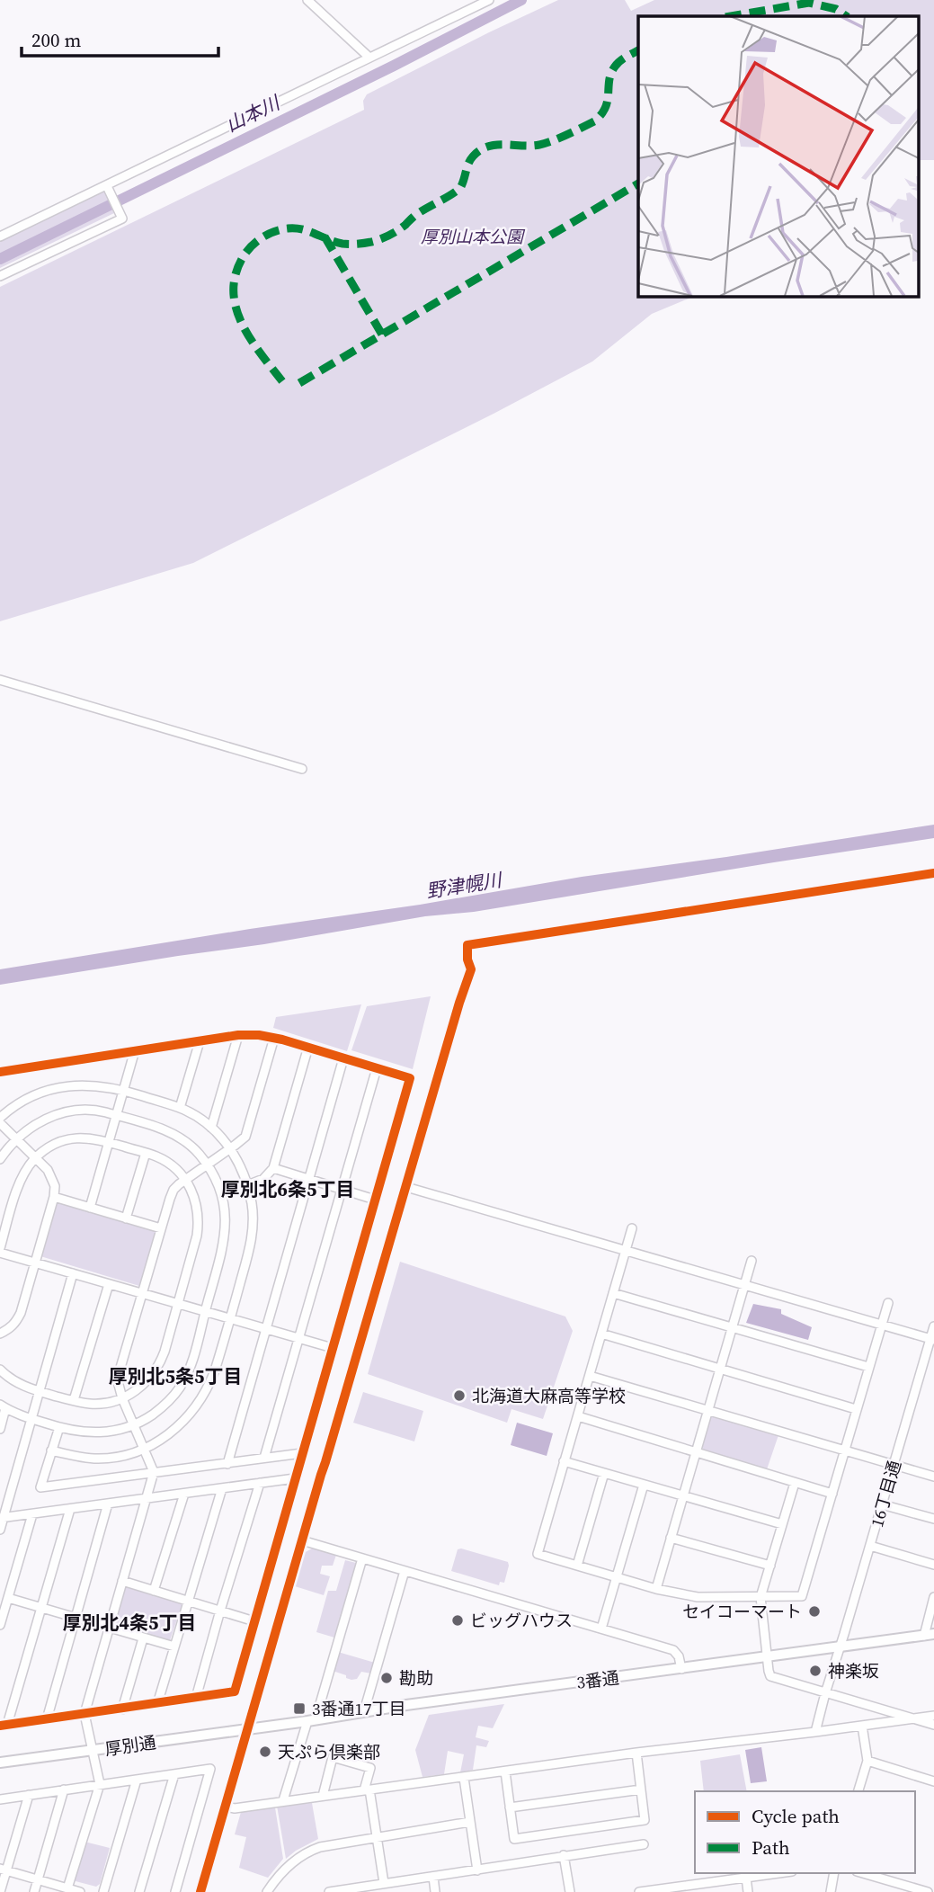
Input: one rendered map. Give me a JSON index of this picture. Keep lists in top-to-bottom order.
{
  "streets": {
    "main road": ["3番通", "厚別通"],
    "street": ["16丁目通"]
  },
  "crossings": [
    ["16丁目通", "3番通"],
    ["3番通", "厚別通"]
  ],
  "districts": ["厚別北6条5丁目", "厚別北5条5丁目", "厚別北4条5丁目"],
  "water": ["山本川", "野津幌川"],
  "parks": ["厚別山本公園"],
  "places": {
    "other": [
      "北海道大麻高等学校",
      "セイコーマート",
      "ビッグハウス",
      "神楽坂",
      "勘助",
      "天ぷら倶楽部"
    ],
    "transit": ["3番通17丁目"]
  },
  "legend": ["Cycle path", "Path"],
  "scale_bar": "200 m"
}
